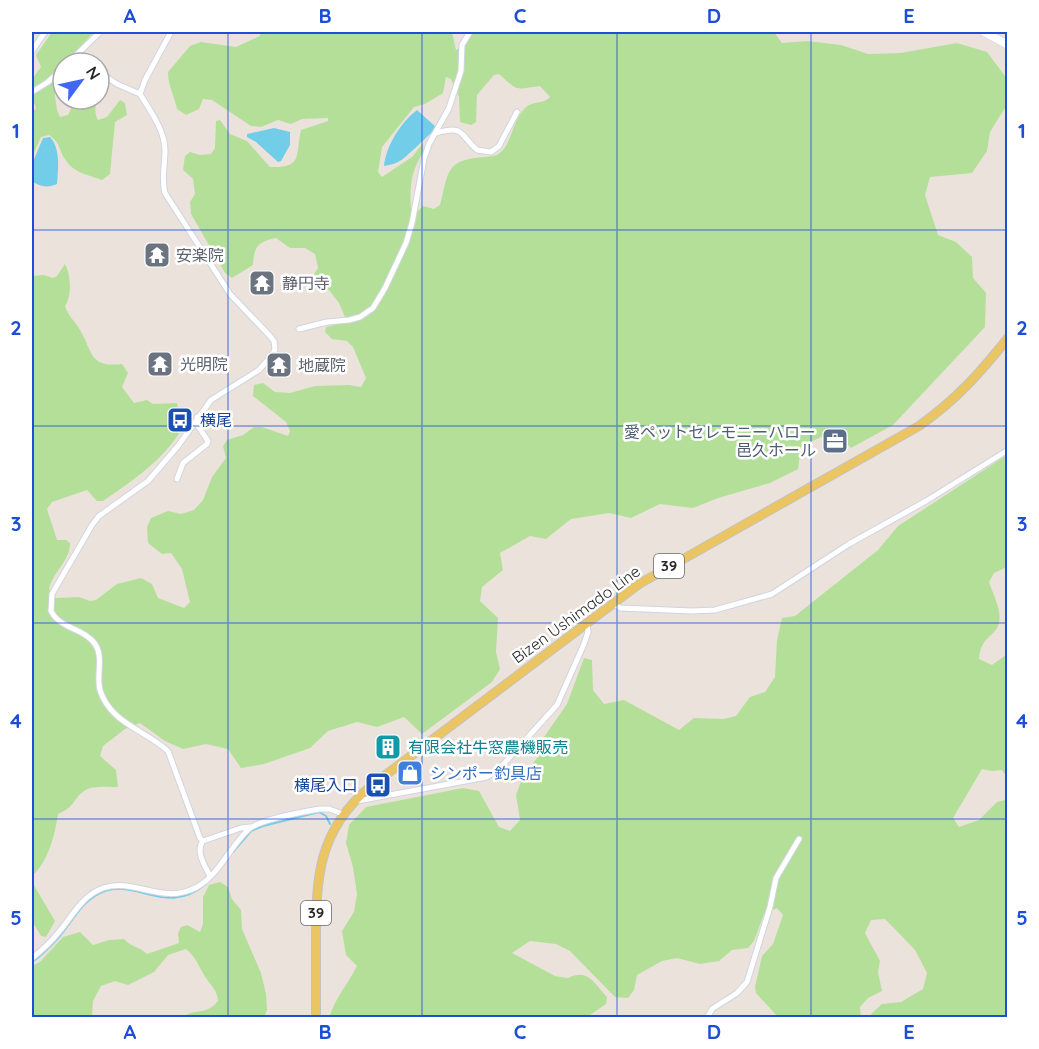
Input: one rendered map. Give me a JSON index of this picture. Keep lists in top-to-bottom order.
{
  "streets": {
    "main road": ["39", "Bizen Ushimado Line"]
  },
  "places": {
    "temple": [
      "安楽院",
      "静円寺",
      "光明院",
      "地蔵院"
    ],
    "bus stop": ["横尾", "横尾入口"],
    "office": ["愛ペットセレモニーハロー 邑久ホール"],
    "building": ["有限会社牛窓農機販売"],
    "shop": ["シンポー釣具店"]
  },
  "north": "top right",
  "grid": {
    "columns": [
      "A",
      "B",
      "C",
      "D",
      "E"
    ],
    "rows": [
      "1",
      "2",
      "3",
      "4",
      "5"
    ]
  }
}
